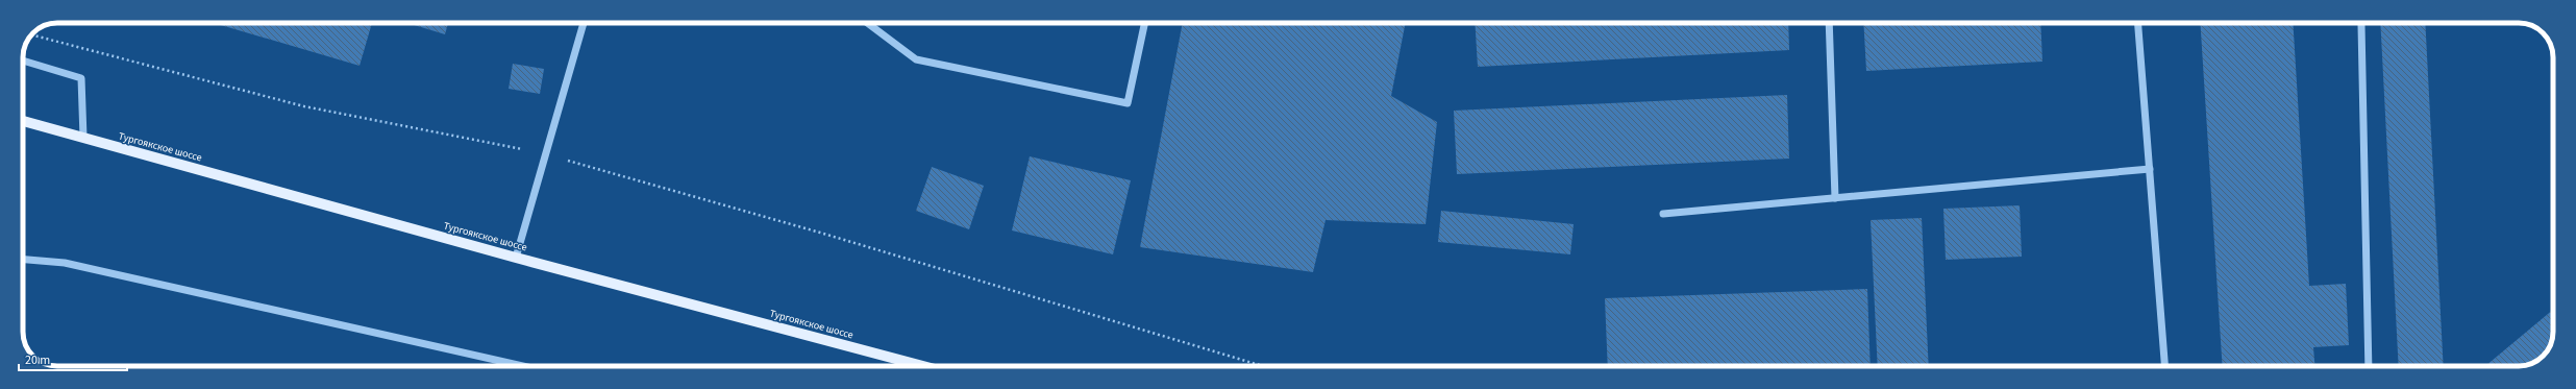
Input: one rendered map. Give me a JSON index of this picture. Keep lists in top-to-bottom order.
{
  "streets": {
    "main road": ["Тургоякское шоссе"]
  },
  "scale_bar": "20 m"
}
